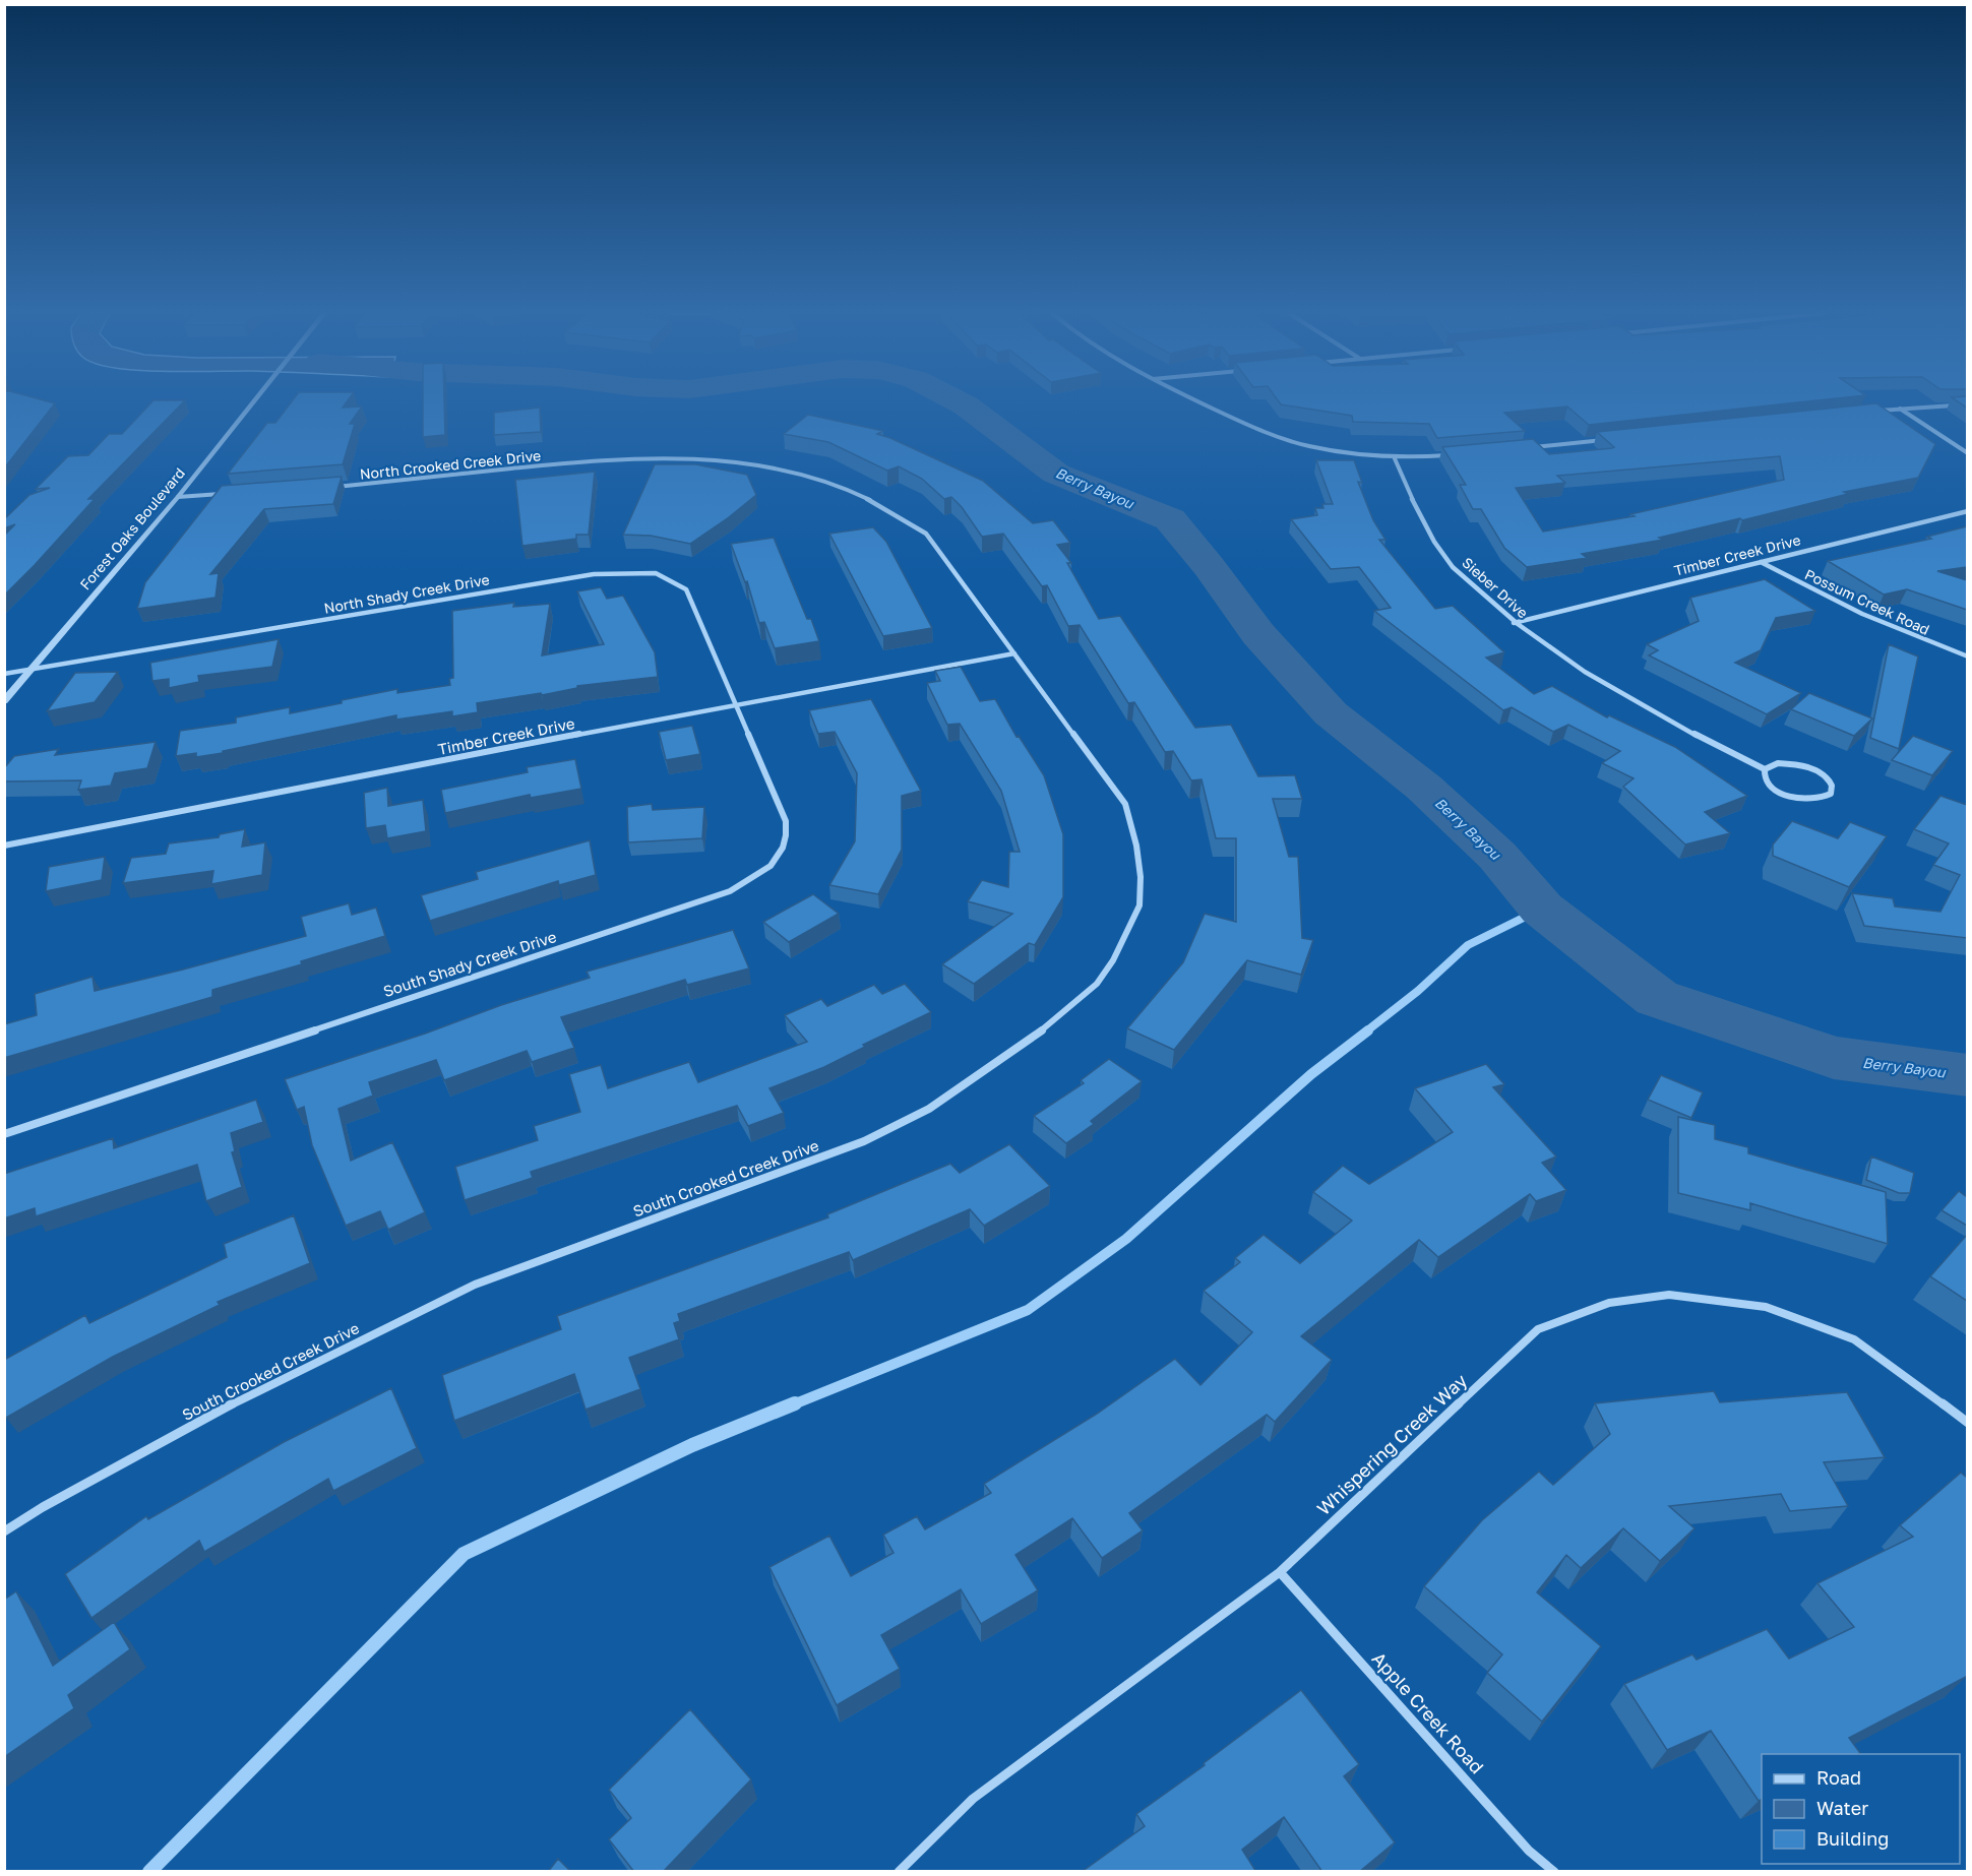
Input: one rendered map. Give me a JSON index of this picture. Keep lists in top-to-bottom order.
{
  "streets": {
    "street": [
      "North Crooked Creek Drive",
      "Forest Oaks Boulevard",
      "Timber Creek Drive",
      "Sieber Drive",
      "North Shady Creek Drive",
      "Possum Creek Road",
      "South Shady Creek Drive",
      "South Crooked Creek Drive",
      "Whispering Creek Way",
      "Apple Creek Road"
    ]
  },
  "crossings": [
    ["North Crooked Creek Drive", "Timber Creek Drive"],
    ["North Crooked Creek Drive", "South Crooked Creek Drive"],
    ["Forest Oaks Boulevard", "North Shady Creek Drive"],
    ["Timber Creek Drive", "Sieber Drive"],
    ["Timber Creek Drive", "North Shady Creek Drive"],
    ["Timber Creek Drive", "Possum Creek Road"],
    ["Timber Creek Drive", "South Shady Creek Drive"],
    ["Timber Creek Drive", "South Crooked Creek Drive"],
    ["North Shady Creek Drive", "South Shady Creek Drive"],
    ["Whispering Creek Way", "Apple Creek Road"]
  ],
  "water": ["Berry Bayou"],
  "legend": ["Road", "Water", "Building"]
}
